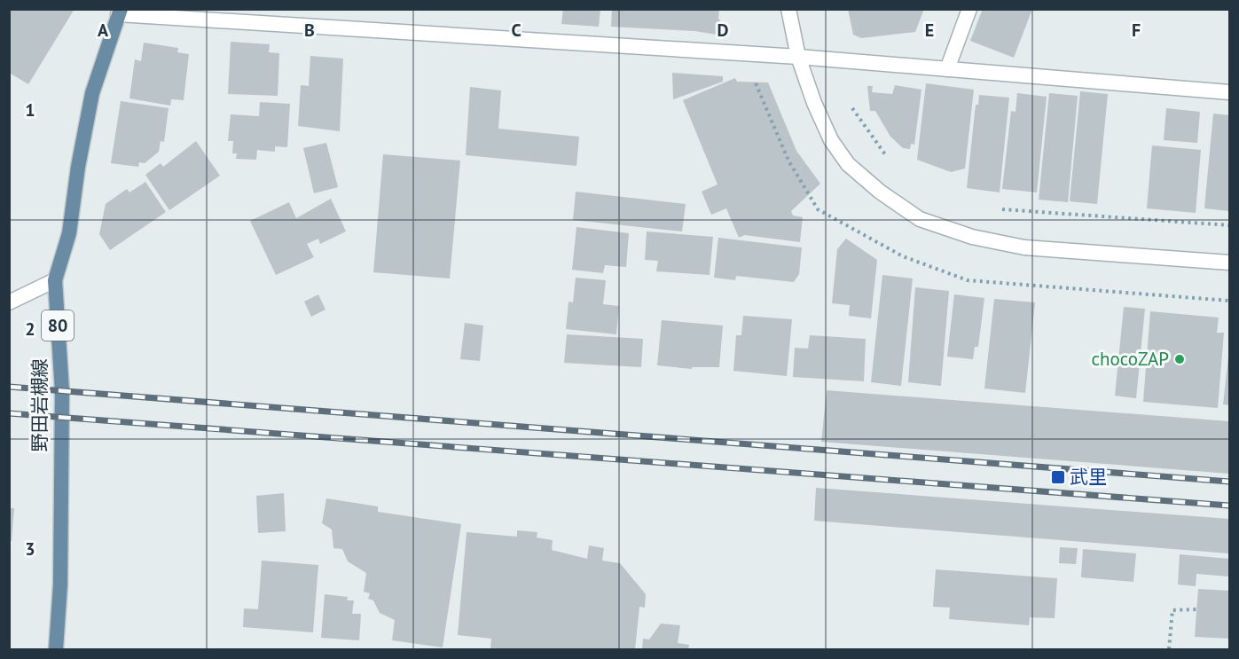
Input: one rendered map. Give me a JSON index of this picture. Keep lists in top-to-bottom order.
{
  "streets": {
    "main road": ["80", "野田岩槻線"]
  },
  "places": {
    "other": ["chocoZAP"],
    "transit": ["武里"]
  },
  "grid": {
    "columns": [
      "A",
      "B",
      "C",
      "D",
      "E",
      "F"
    ],
    "rows": ["1", "2", "3"]
  }
}
